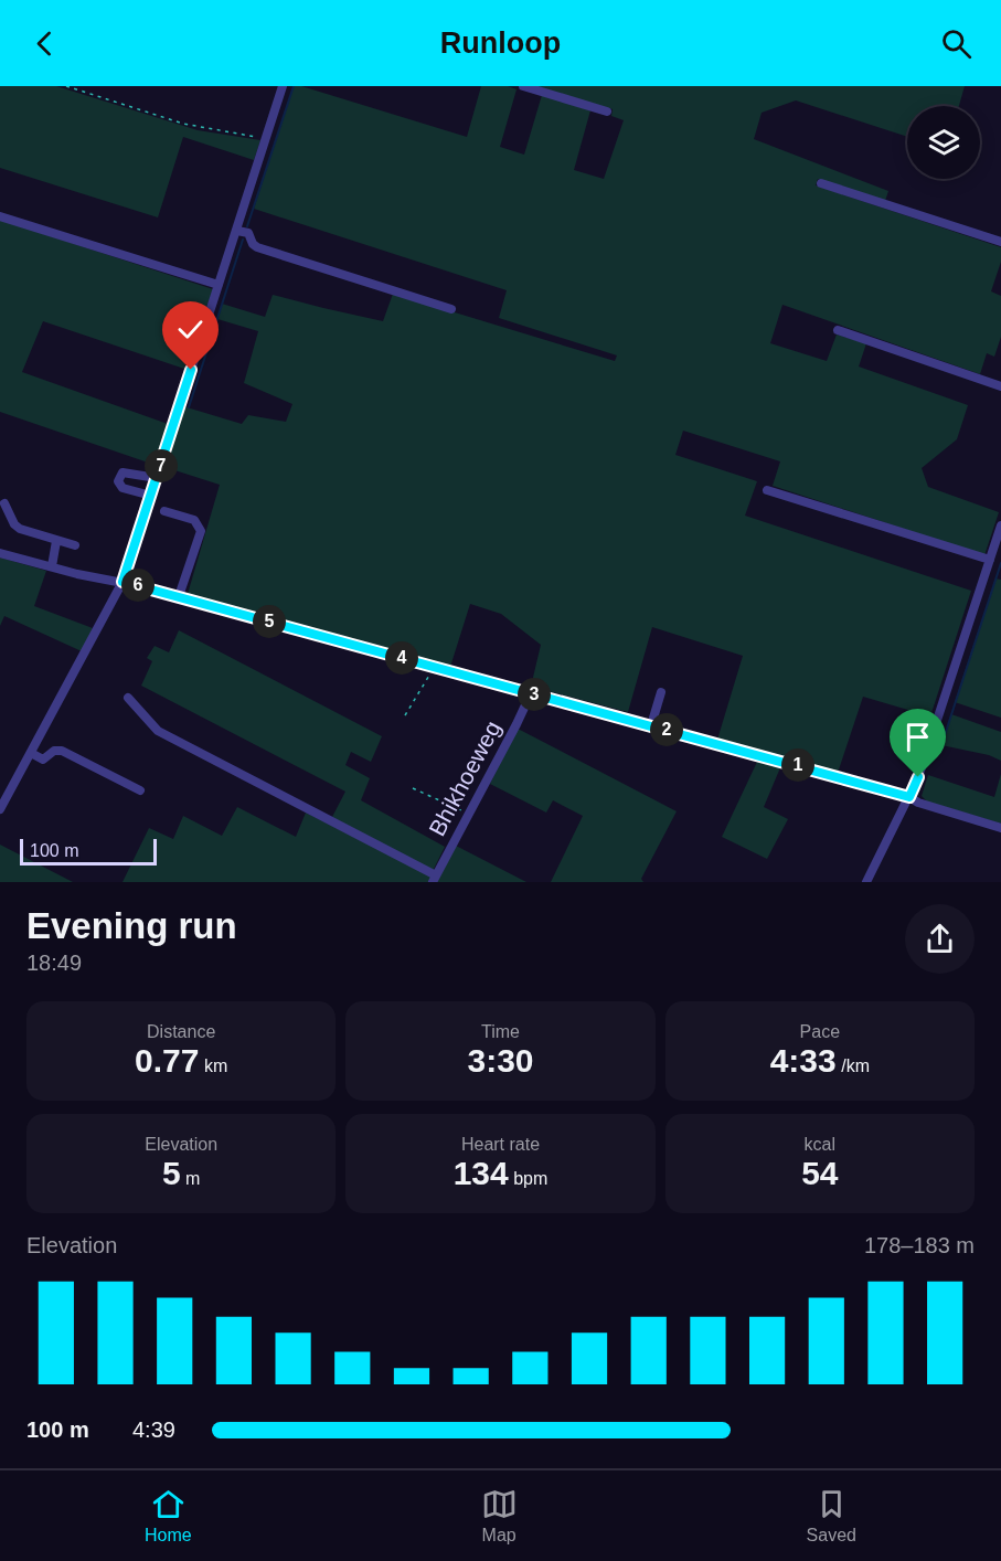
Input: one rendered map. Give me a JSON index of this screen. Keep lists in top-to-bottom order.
{
  "streets": {
    "street": ["Bhikhoeweg"]
  },
  "scale_bar": "100 m",
  "page": {
    "header": "Runloop",
    "pins": [
      "7",
      "6",
      "5",
      "4",
      "3",
      "2",
      "1"
    ],
    "scale": "100 m",
    "heading": ["Evening run", "18:49"],
    "stats": [
      ["Distance", "0.77 km"],
      ["Time", "3:30"],
      ["Pace", "4:33 /km"],
      ["Elevation", "5 m"],
      ["Heart rate", "134 bpm"],
      ["kcal", "54"]
    ],
    "chart": ["Elevation", "178–183 m"],
    "list": [
      {
        "name": "100 m",
        "note": "4:39"
      }
    ],
    "tabs": ["Home", "Map", "Saved"]
  }
}
